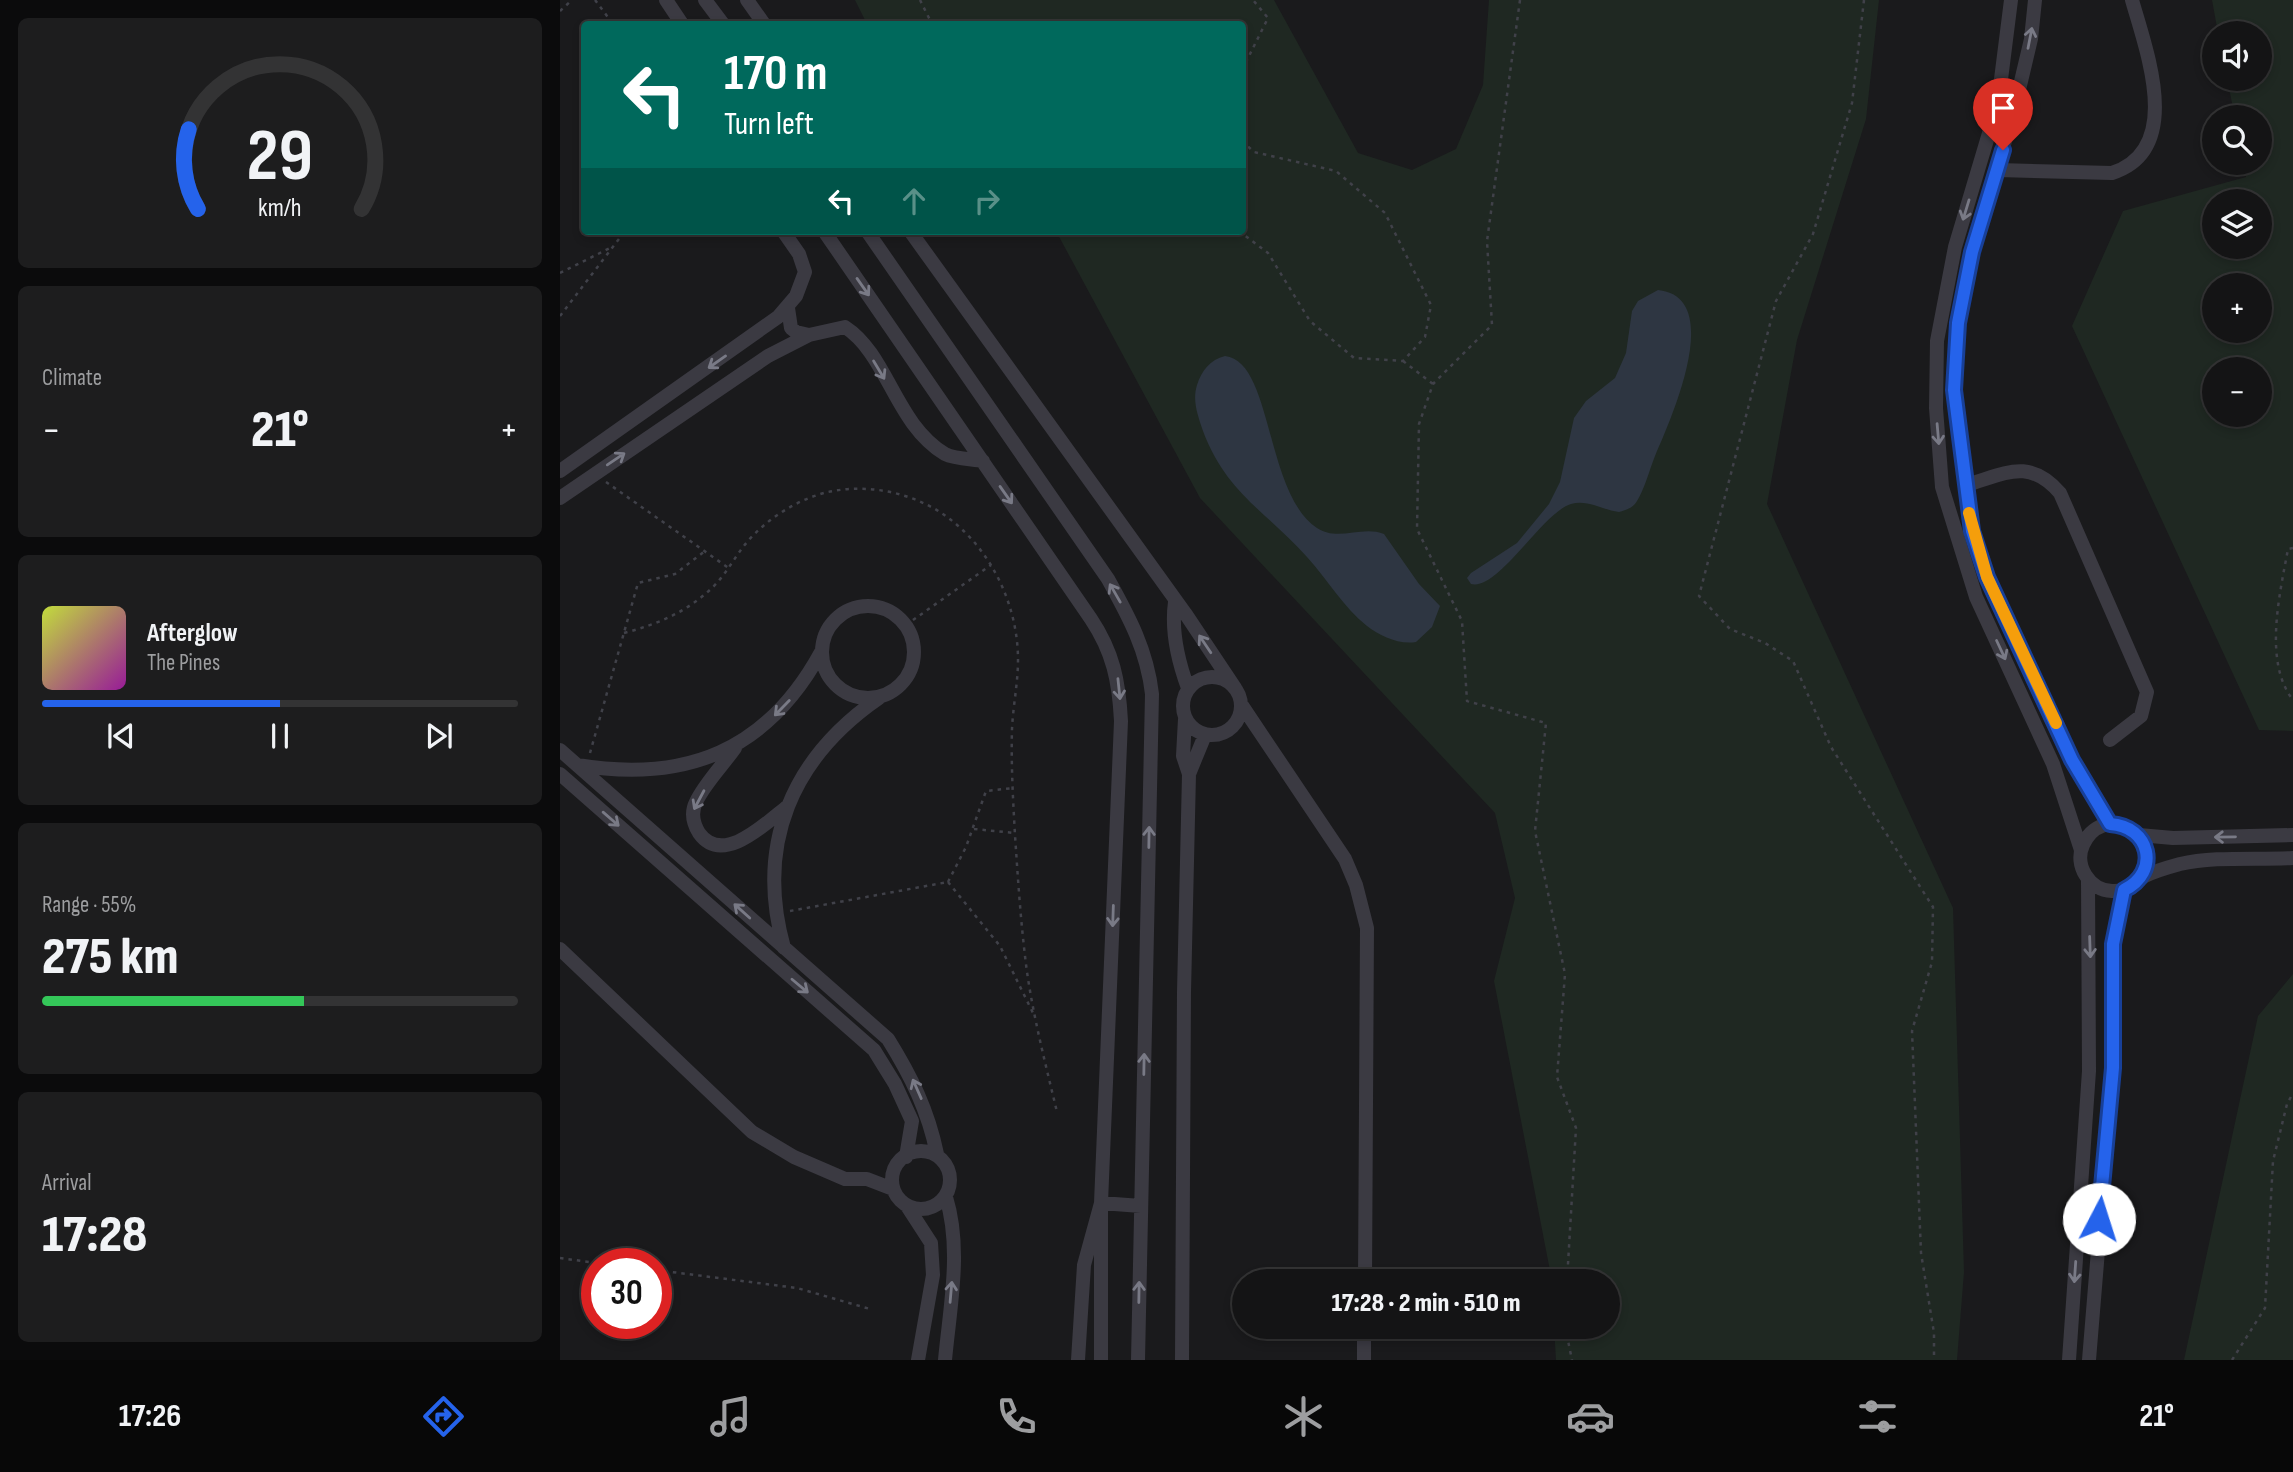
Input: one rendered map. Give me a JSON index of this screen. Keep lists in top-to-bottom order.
{
  "page": {
    "map_buttons": ["+", "−"],
    "turn": ["170 m", "Turn left"],
    "tile": [
      "Climate",
      ["Range · 55%", "275 km"],
      ["Arrival", "17:28"]
    ],
    "heat": ["−", "21°", "+"],
    "song": ["Afterglow", "The Pines"],
    "limit": "30",
    "trip": "17:28 · 2 min · 510 m",
    "tabs": ["17:26", "21°"],
    "gauge": ["29", "km/h"]
  }
}
